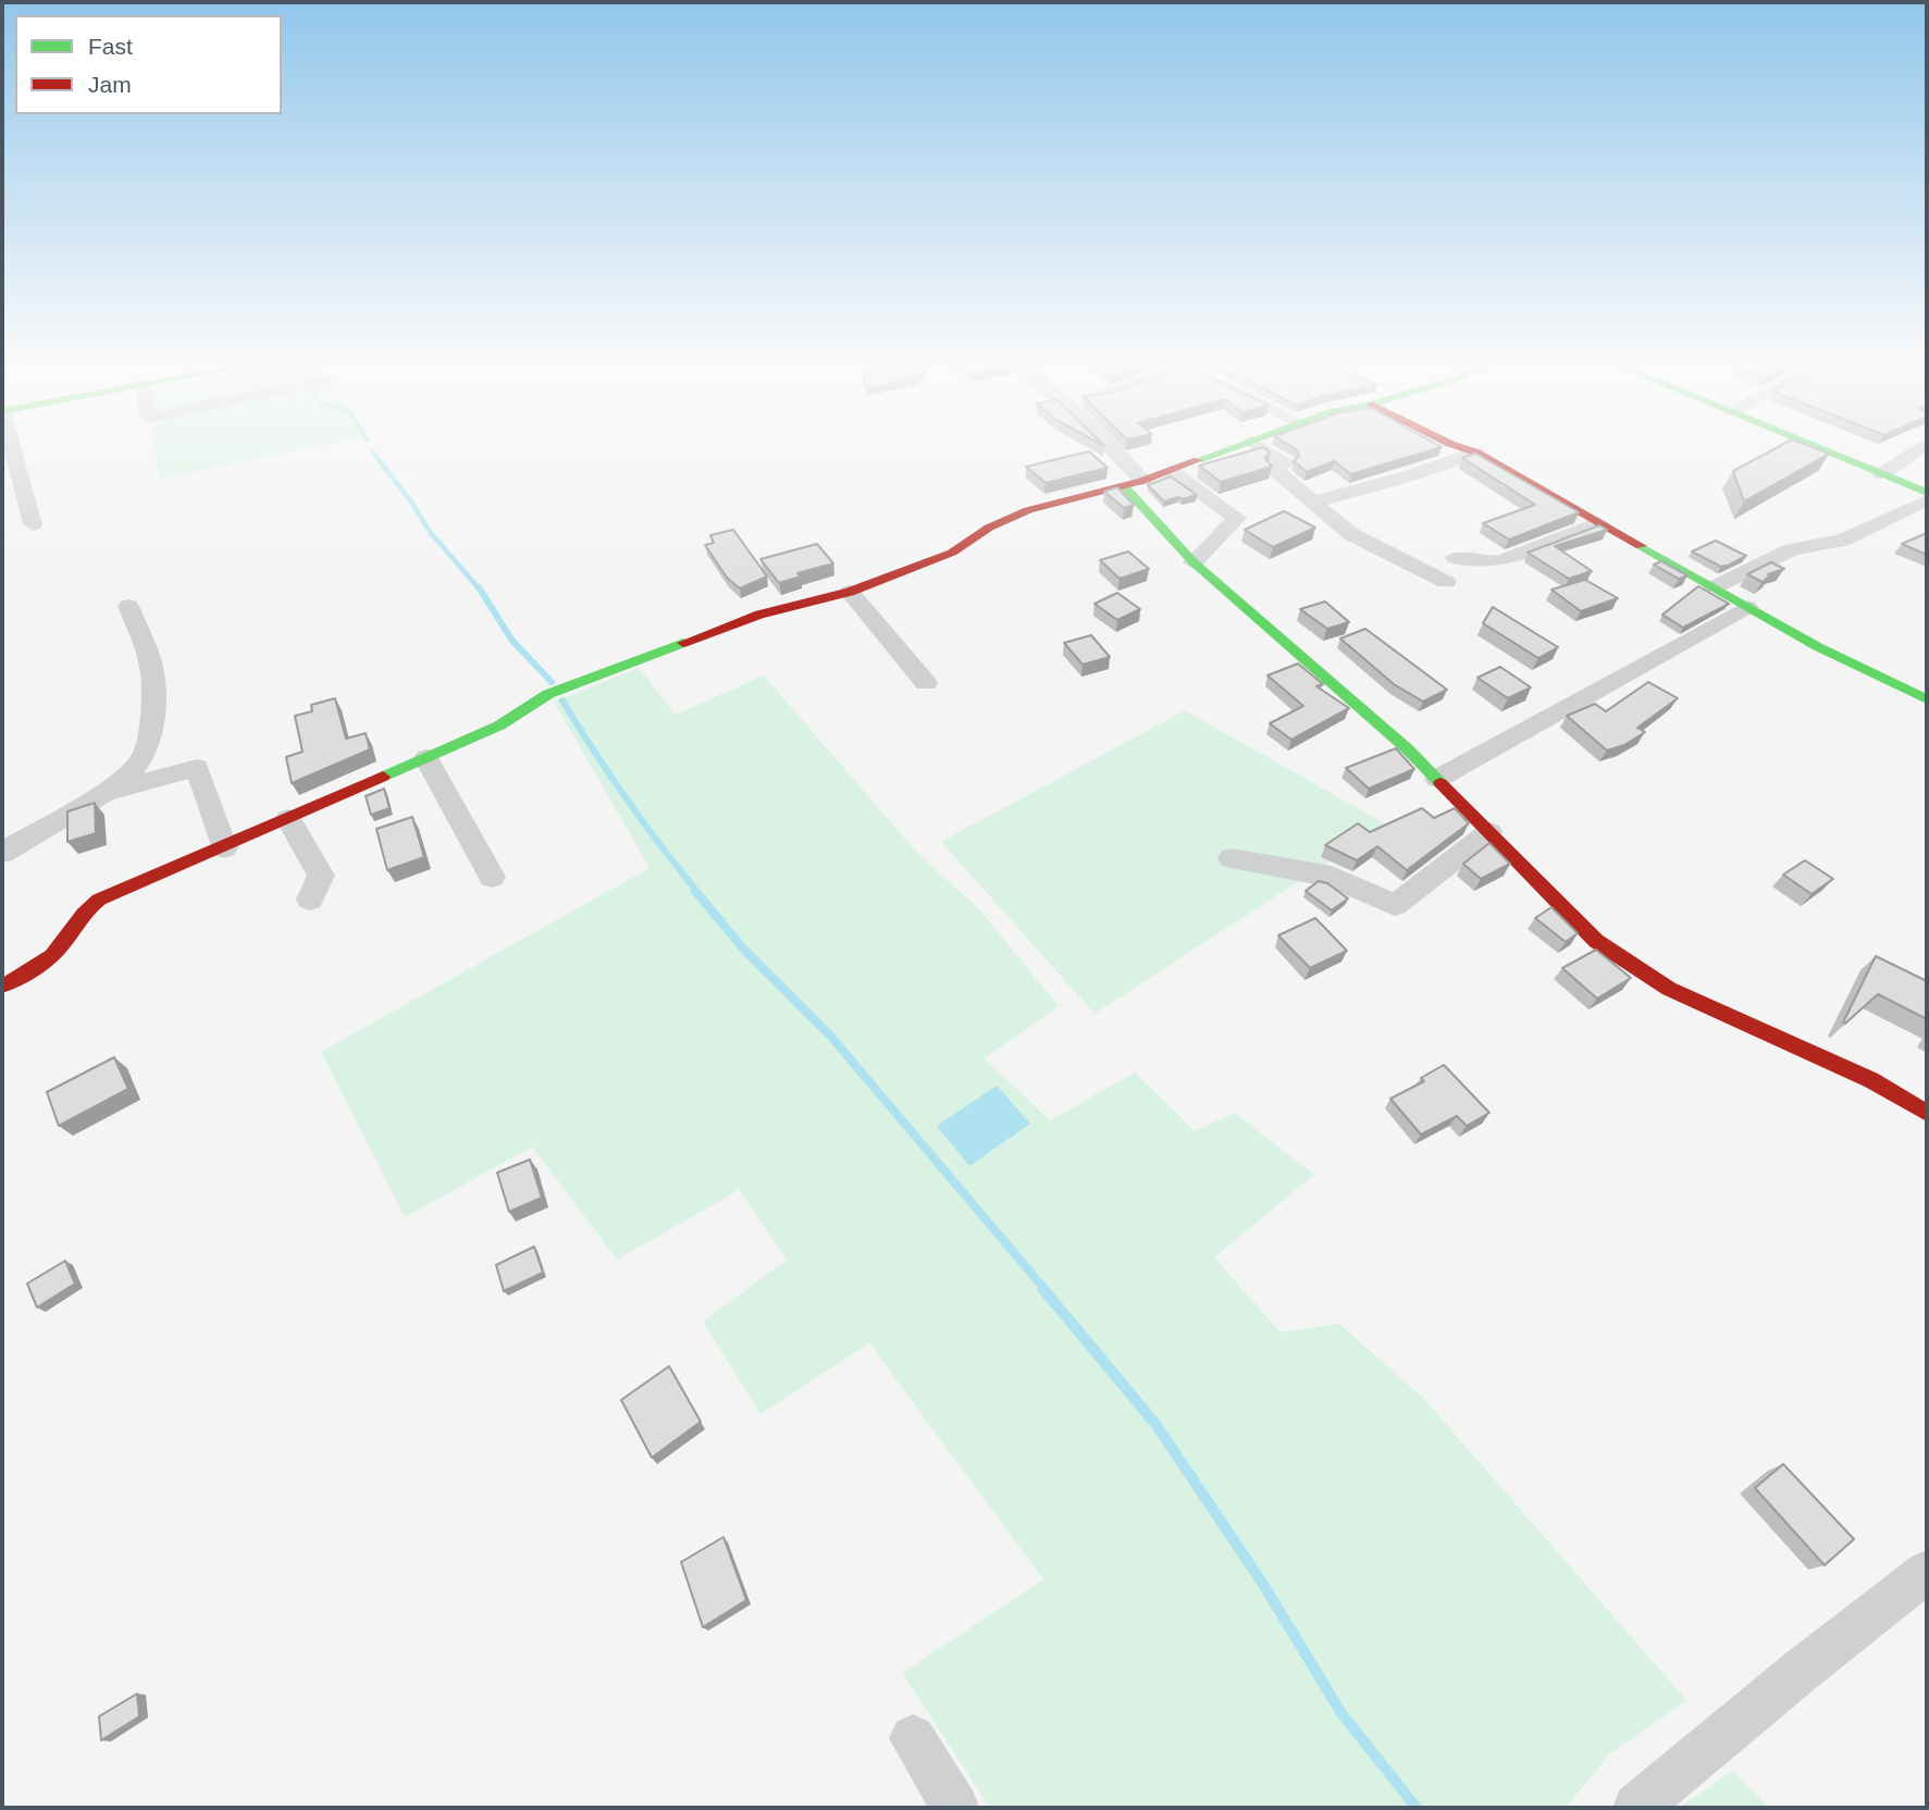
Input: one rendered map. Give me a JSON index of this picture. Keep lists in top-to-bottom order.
{
  "legend": ["Fast", "Jam"]
}
